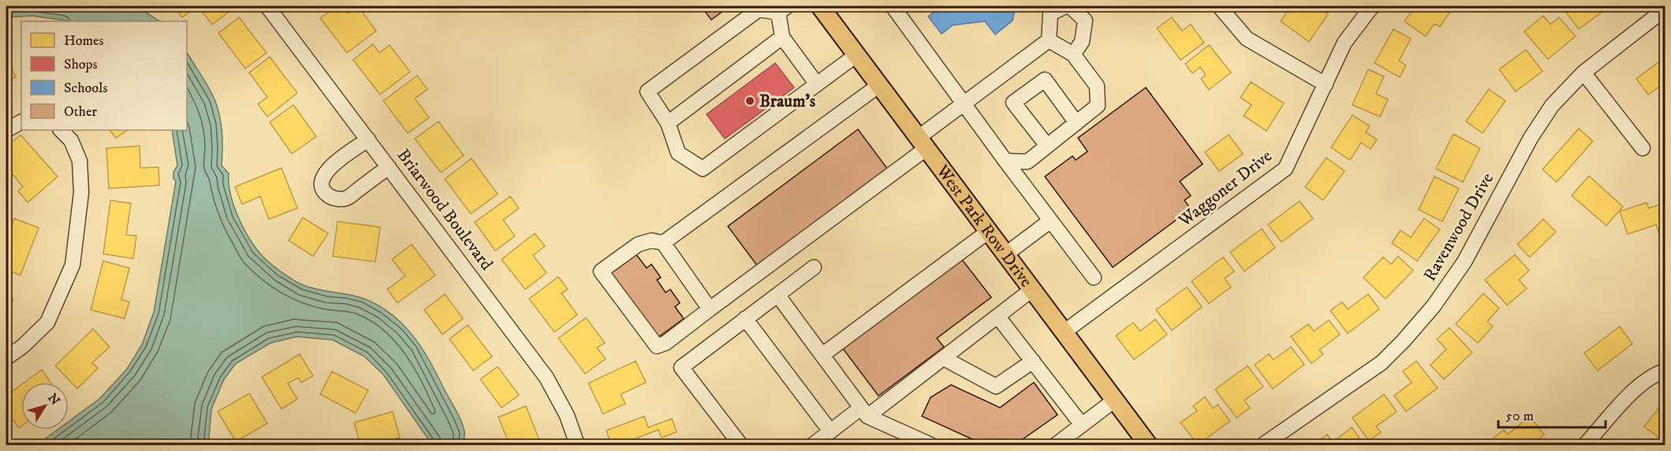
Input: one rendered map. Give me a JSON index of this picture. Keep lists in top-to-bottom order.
{
  "streets": {
    "main road": ["West Park Row Drive"],
    "street": ["Waggoner Drive", "Briarwood Boulevard", "Ravenwood Drive"]
  },
  "crossings": [
    ["Waggoner Drive", "West Park Row Drive"]
  ],
  "places": ["Braum's"],
  "legend": [
    "Homes",
    "Shops",
    "Schools",
    "Other"
  ],
  "scale_bar": "50 m",
  "north": "top right"
}
